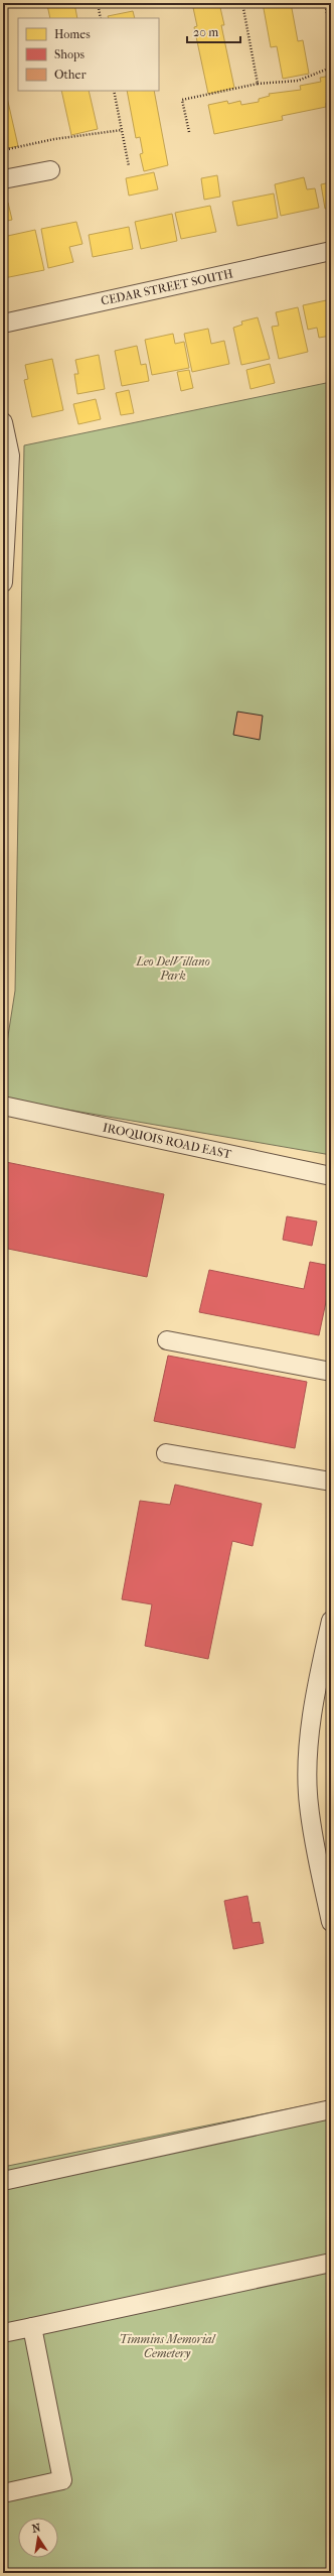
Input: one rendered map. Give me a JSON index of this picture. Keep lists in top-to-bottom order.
{
  "streets": {
    "street": ["CEDAR STREET SOUTH", "IROQUOIS ROAD EAST"]
  },
  "parks": ["Leo DelVillano Park", "Timmins Memorial Cemetery"],
  "legend": ["Homes", "Shops", "Other"],
  "scale_bar": "20 m",
  "north": "top"
}
